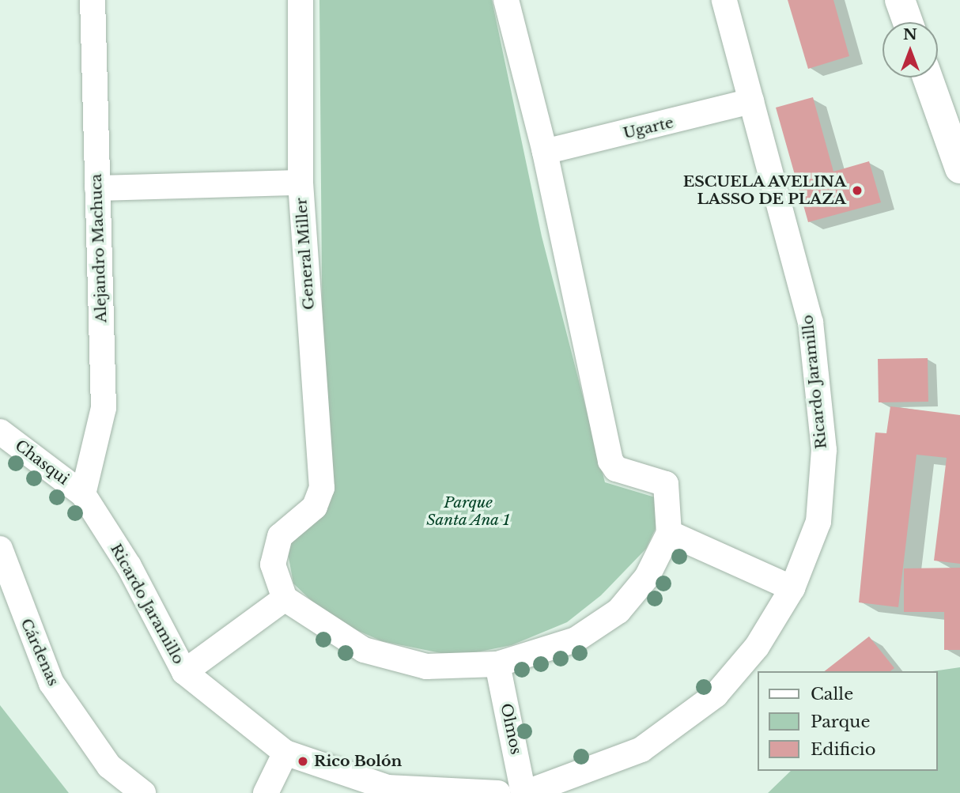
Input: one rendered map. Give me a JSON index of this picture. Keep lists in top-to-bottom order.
{
  "streets": {
    "street": [
      "Ugarte",
      "Alejandro Machuca",
      "General Miller",
      "Ricardo Jaramillo",
      "Chasqui",
      "Cárdenas",
      "Olmos"
    ]
  },
  "crossings": [
    ["Ugarte", "Ricardo Jaramillo"],
    ["Alejandro Machuca", "Ricardo Jaramillo"],
    ["Alejandro Machuca", "Chasqui"],
    ["Ricardo Jaramillo", "Chasqui"],
    ["Ricardo Jaramillo", "Olmos"]
  ],
  "parks": ["Parque Santa Ana 1"],
  "places": ["ESCUELA AVELINA LASSO DE PLAZA", "Rico Bolón"],
  "legend": ["Calle", "Parque", "Edificio"],
  "north": "top"
}
